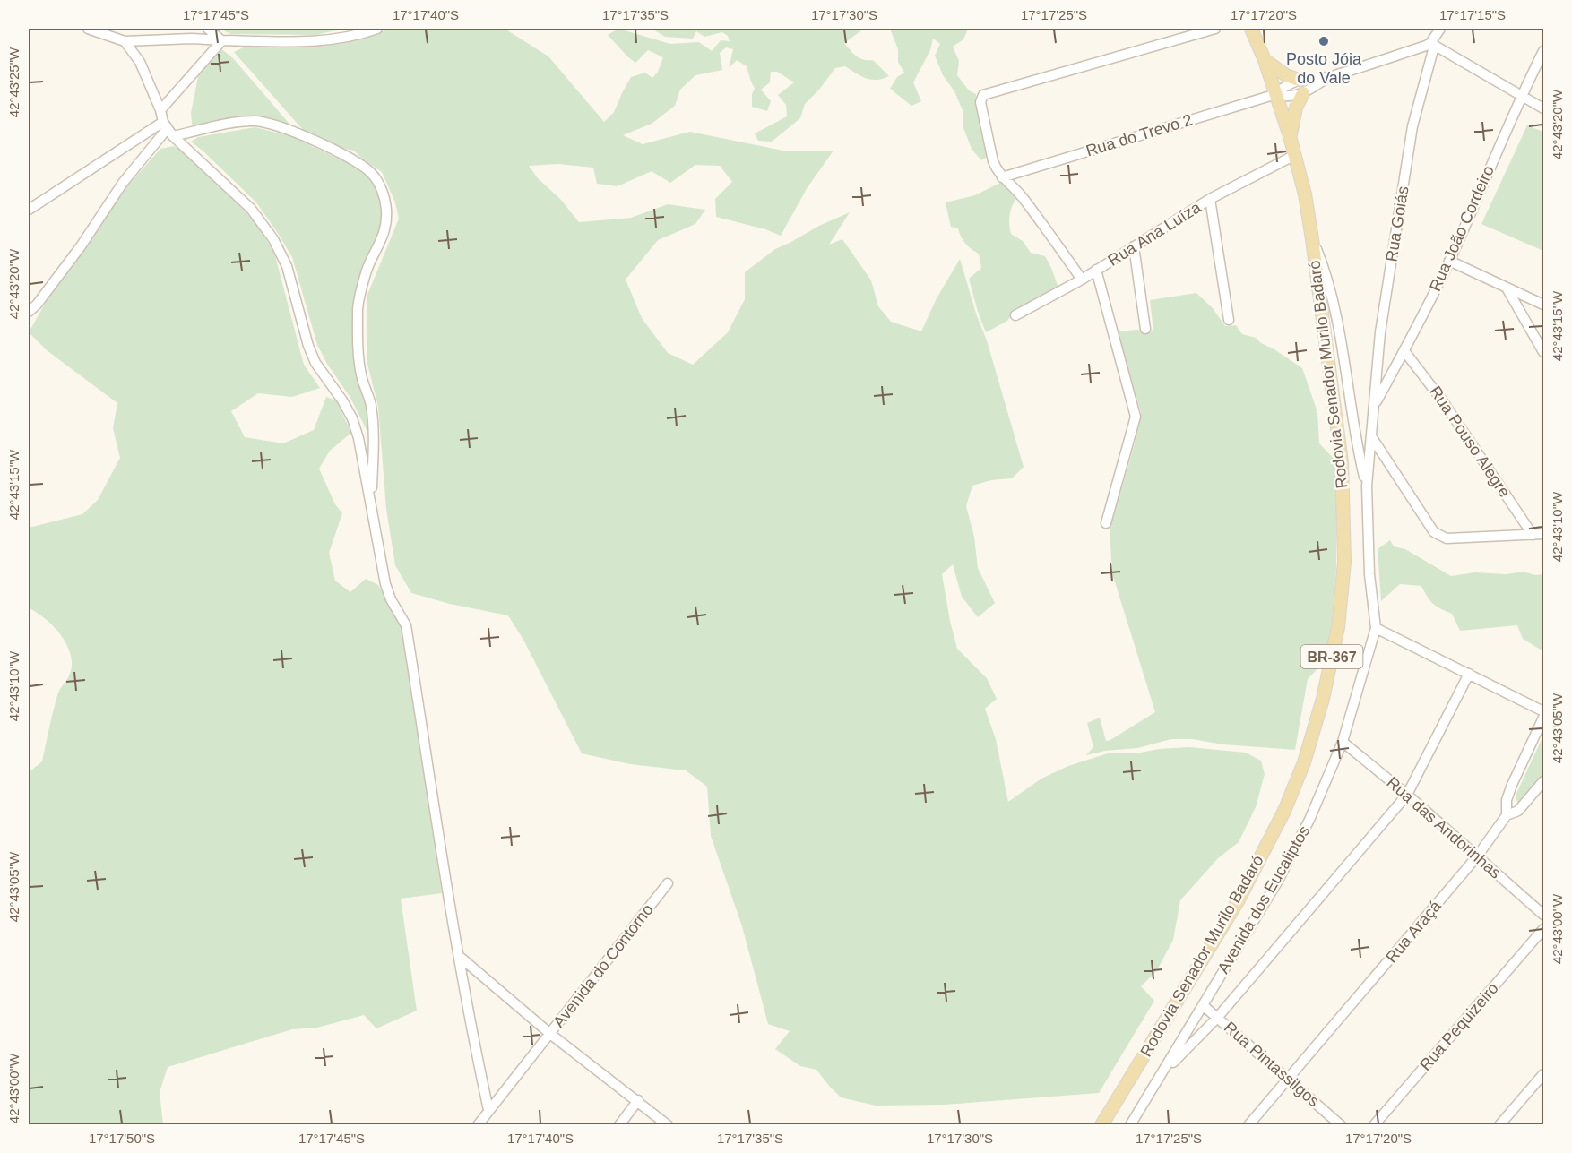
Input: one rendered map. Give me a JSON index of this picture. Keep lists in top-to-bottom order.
{
  "streets": {
    "main road": ["Rodovia Senador Murilo Badaró", "BR-367"],
    "street": [
      "Rua do Trevo 2",
      "Rua Goiás",
      "Rua João Cordeiro",
      "Rua Ana Luíza",
      "Rua Pouso Alegre",
      "Rua das Andorinhas",
      "Avenida dos Eucaliptos",
      "Rua Araçá",
      "Avenida do Contorno",
      "Rua Pequizeiro",
      "Rua Pintassilgos"
    ]
  },
  "crossings": [
    ["Rua do Trevo 2", "Rodovia Senador Murilo Badaró"],
    ["Rua Goiás", "Rua João Cordeiro"],
    ["Rua Goiás", "Avenida dos Eucaliptos"],
    ["Rua João Cordeiro", "Rua Pouso Alegre"],
    ["Rua João Cordeiro", "Avenida dos Eucaliptos"],
    ["Rua Ana Luíza", "Rodovia Senador Murilo Badaró"],
    ["Rua das Andorinhas", "Avenida dos Eucaliptos"],
    ["Rua das Andorinhas", "Rua Araçá"],
    ["Avenida dos Eucaliptos", "Rua Pintassilgos"],
    ["Rua Araçá", "Rua Pintassilgos"]
  ],
  "places": ["Posto Jóia do Vale"],
  "coordinates": [
    "17°17'45\"S",
    "17°17'40\"S",
    "17°17'35\"S",
    "17°17'30\"S",
    "17°17'25\"S",
    "17°17'20\"S",
    "17°17'15\"S",
    "42°43'25\"W",
    "42°43'20\"W",
    "42°43'15\"W",
    "42°43'10\"W",
    "42°43'05\"W",
    "42°43'00\"W",
    "17°17'50\"S"
  ]
}
